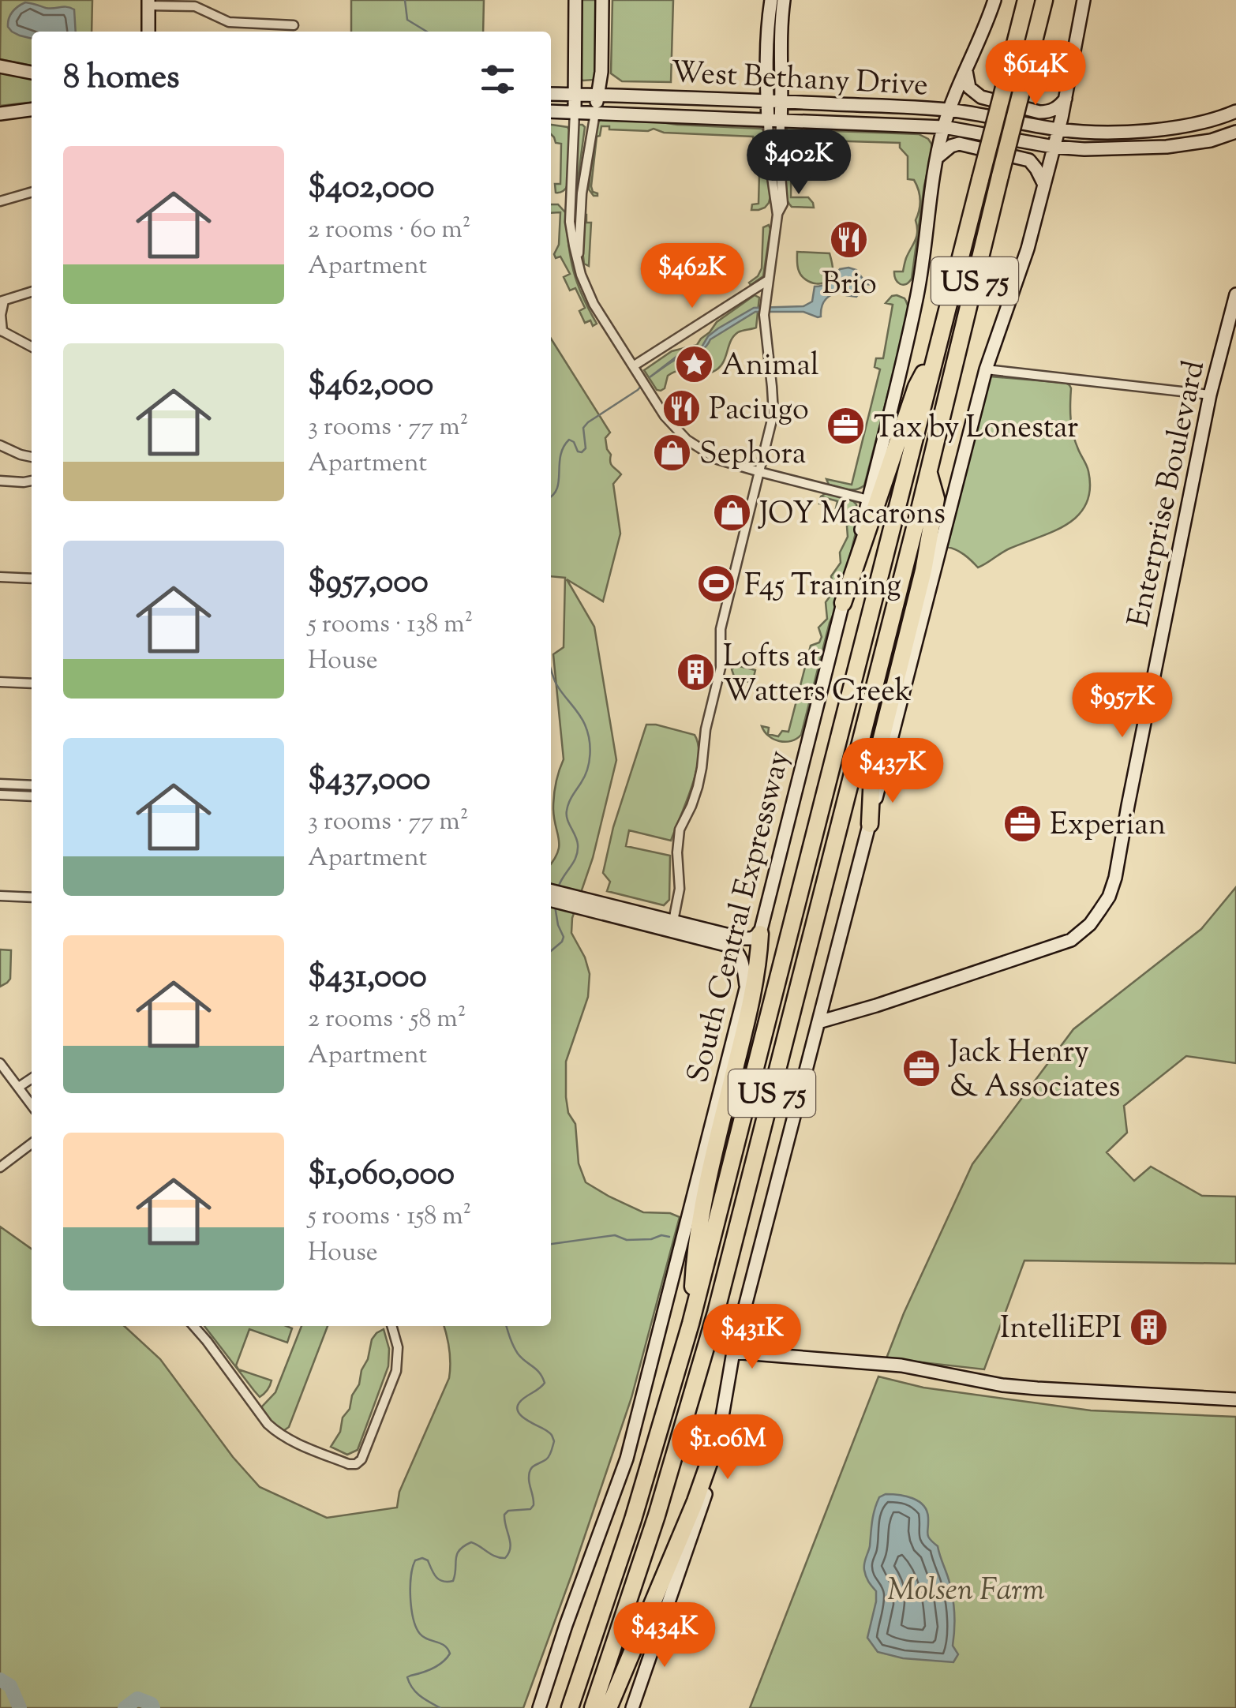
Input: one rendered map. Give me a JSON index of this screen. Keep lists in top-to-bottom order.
{
  "streets": {
    "highway": ["US 75"],
    "main road": ["West Bethany Drive", "Enterprise Boulevard", "South Central Expressway"]
  },
  "crossings": [
    ["West Bethany Drive", "South Central Expressway"]
  ],
  "parks": ["Molsen Farm"],
  "places": {
    "restaurant": ["Brio", "Paciugo"],
    "place": ["Animal"],
    "office": ["Tax by Lonestar", "Experian", "Jack Henry & Associates"],
    "shop": ["Sephora", "JOY Macarons"],
    "sports": ["F45 Training"],
    "building": ["Lofts at Watters Creek", "IntelliEPI"]
  },
  "page": {
    "heading": "8 homes",
    "price": [
      "$614K",
      "$402K",
      "$462K",
      "$957K",
      "$437K",
      "$431K",
      "$1.06M",
      "$434K"
    ],
    "list": [
      {
        "name": "$402,000",
        "note": "2 rooms · 60 m² · Apartment"
      },
      {
        "name": "$462,000",
        "note": "3 rooms · 77 m² · Apartment"
      },
      {
        "name": "$957,000",
        "note": "5 rooms · 138 m² · House"
      },
      {
        "name": "$437,000",
        "note": "3 rooms · 77 m² · Apartment"
      },
      {
        "name": "$431,000",
        "note": "2 rooms · 58 m² · Apartment"
      },
      {
        "name": "$1,060,000",
        "note": "5 rooms · 158 m² · House"
      }
    ]
  }
}
